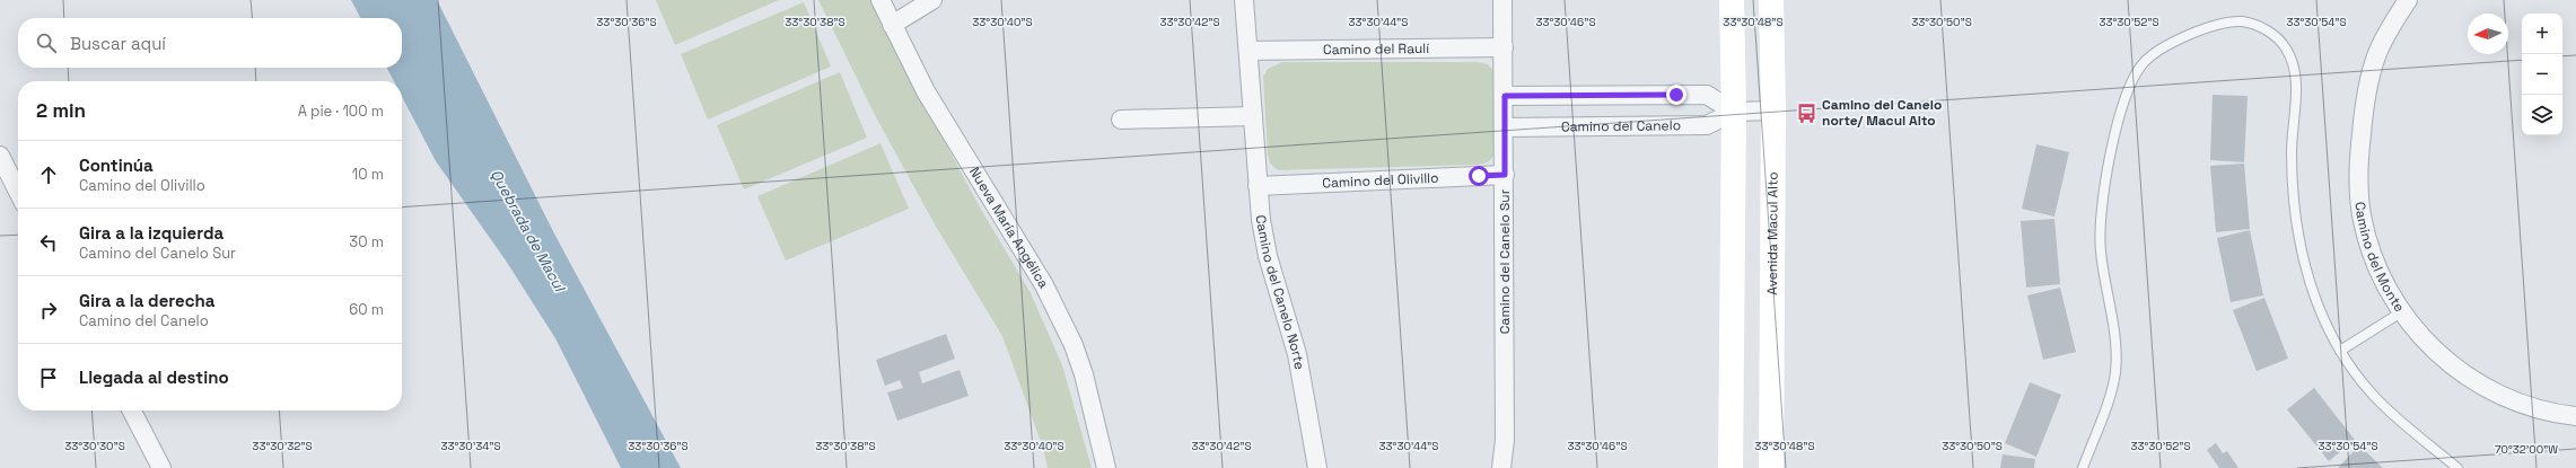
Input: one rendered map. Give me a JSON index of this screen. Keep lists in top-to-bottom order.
{
  "streets": {
    "street": [
      "Camino del Raulí",
      "Camino del Canelo",
      "Camino del Olivillo",
      "Nueva María Angélica",
      "Avenida Macul Alto",
      "Camino del Monte",
      "Camino del Canelo Sur",
      "Camino del Canelo Norte"
    ]
  },
  "crossings": [
    ["Camino del Raulí", "Camino del Canelo Sur"],
    ["Camino del Raulí", "Camino del Canelo Norte"],
    ["Camino del Canelo", "Avenida Macul Alto"],
    ["Camino del Canelo", "Camino del Canelo Sur"],
    ["Camino del Olivillo", "Camino del Canelo Sur"],
    ["Camino del Olivillo", "Camino del Canelo Norte"]
  ],
  "water": ["Quebrada de Macul"],
  "places": {
    "bus stop": ["Camino del Canelo norte/ Macul Alto"]
  },
  "north": "left",
  "page": {
    "map_buttons": ["+", "−"],
    "search": "Buscar aquí",
    "heading": ["2 min", "A pie · 100 m"],
    "list": [
      ["Continúa", "Camino del Olivillo", "10 m"],
      ["Gira a la izquierda", "Camino del Canelo Sur", "30 m"],
      ["Gira a la derecha", "Camino del Canelo", "60 m"],
      "Llegada al destino"
    ]
  },
  "coordinates": [
    "33°30'36\"S",
    "33°30'38\"S",
    "33°30'40\"S",
    "33°30'42\"S",
    "33°30'44\"S",
    "33°30'46\"S",
    "33°30'48\"S",
    "33°30'50\"S",
    "33°30'52\"S",
    "33°30'54\"S",
    "33°30'30\"S",
    "33°30'32\"S",
    "33°30'34\"S",
    "70°32'00\"W"
  ]
}
